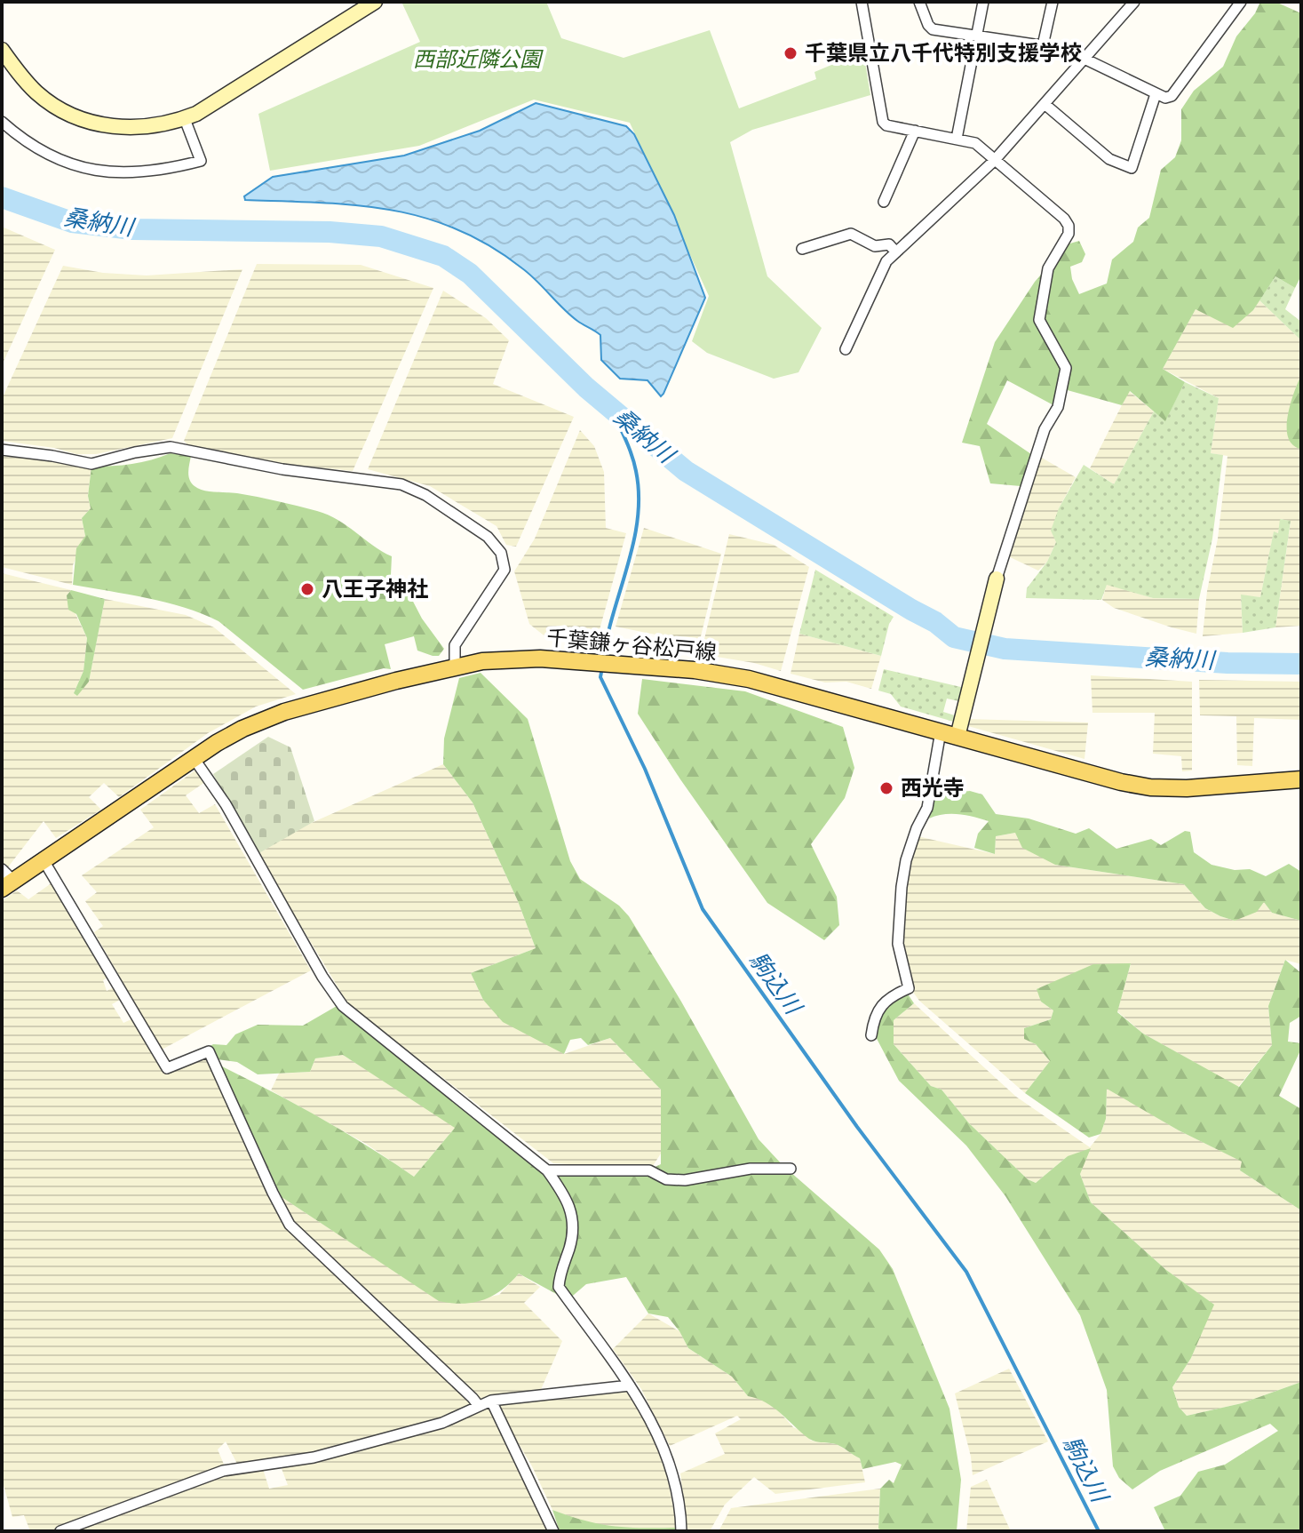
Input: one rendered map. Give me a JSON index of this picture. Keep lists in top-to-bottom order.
{
  "streets": {
    "main road": ["千葉鎌ヶ谷松戸線"]
  },
  "water": ["桑納川", "駒込川"],
  "parks": ["西部近隣公園"],
  "places": ["千葉県立八千代特別支援学校", "八王子神社", "西光寺"]
}
